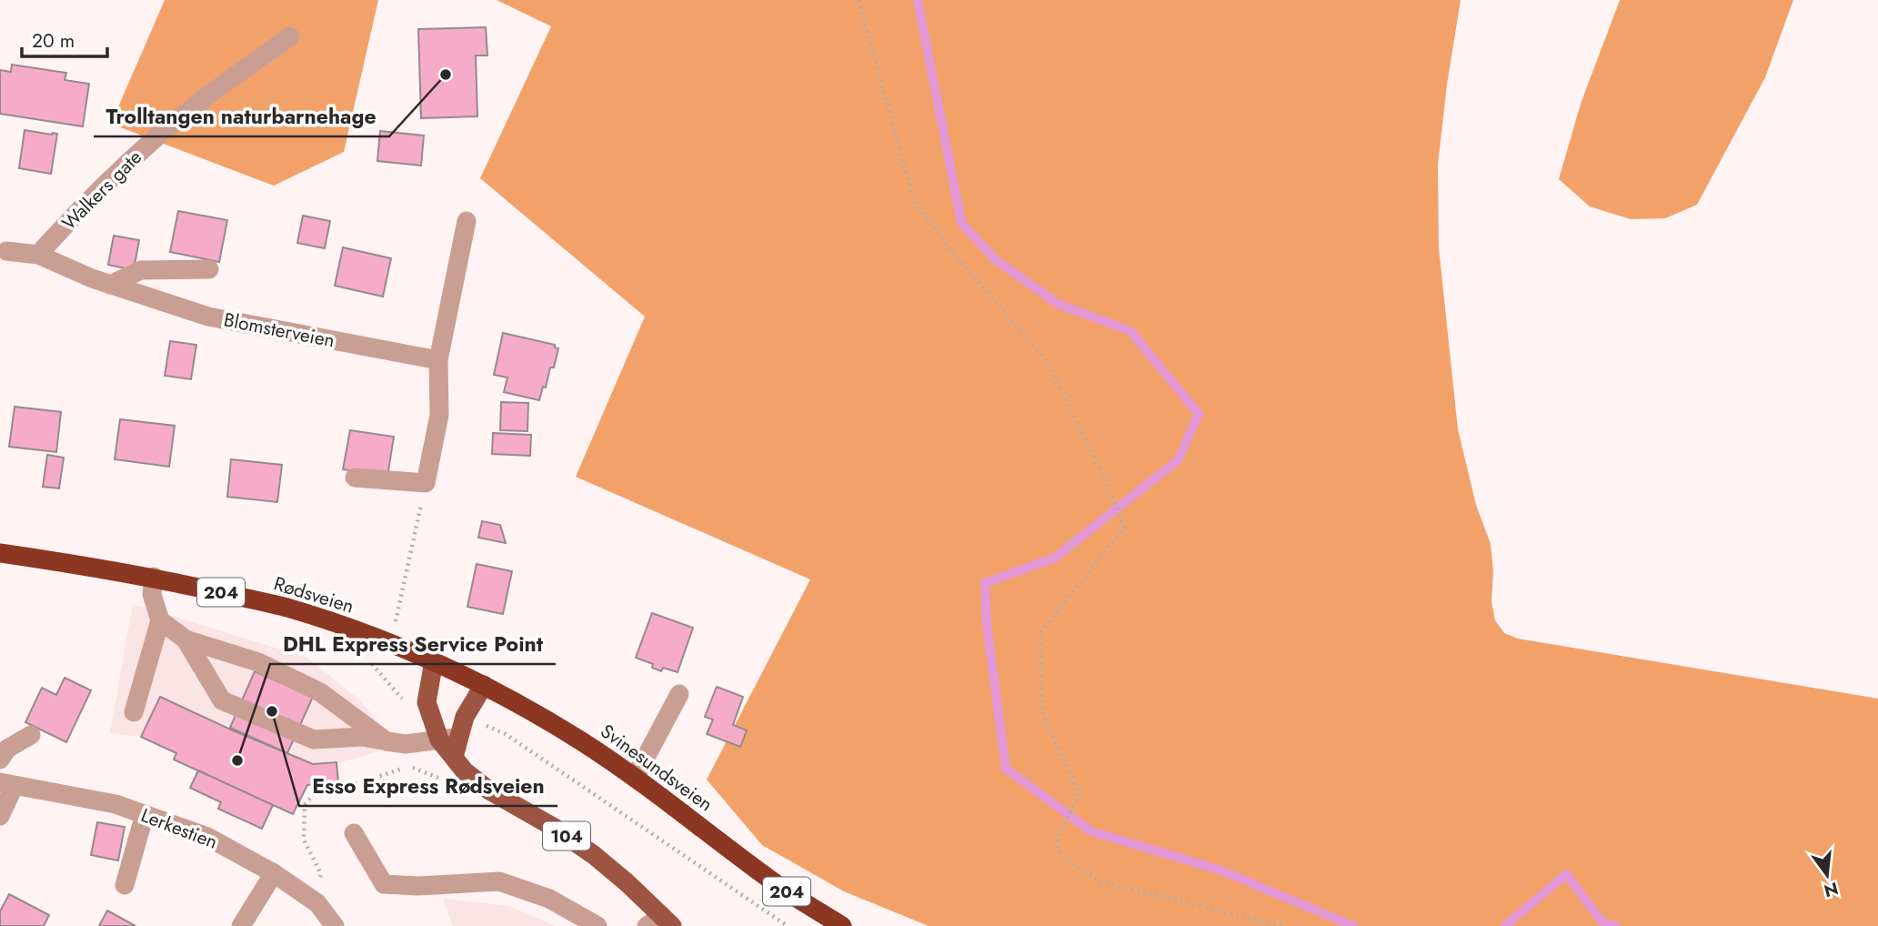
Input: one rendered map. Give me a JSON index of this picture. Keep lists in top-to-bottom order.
{
  "streets": {
    "highway": ["204", "Rødsveien", "Svinesundsveien"],
    "main road": ["104"],
    "street": ["Walkers gate", "Blomsterveien", "Lerkestien"]
  },
  "crossings": [
    ["Walkers gate", "Blomsterveien"],
    ["Rødsveien", "Svinesundsveien"],
    ["Rødsveien", "104"],
    ["Svinesundsveien", "104"]
  ],
  "places": ["Trolltangen naturbarnehage", "Esso Express Rødsveien", "DHL Express Service Point"],
  "scale_bar": "20 m",
  "north": "bottom"
}
